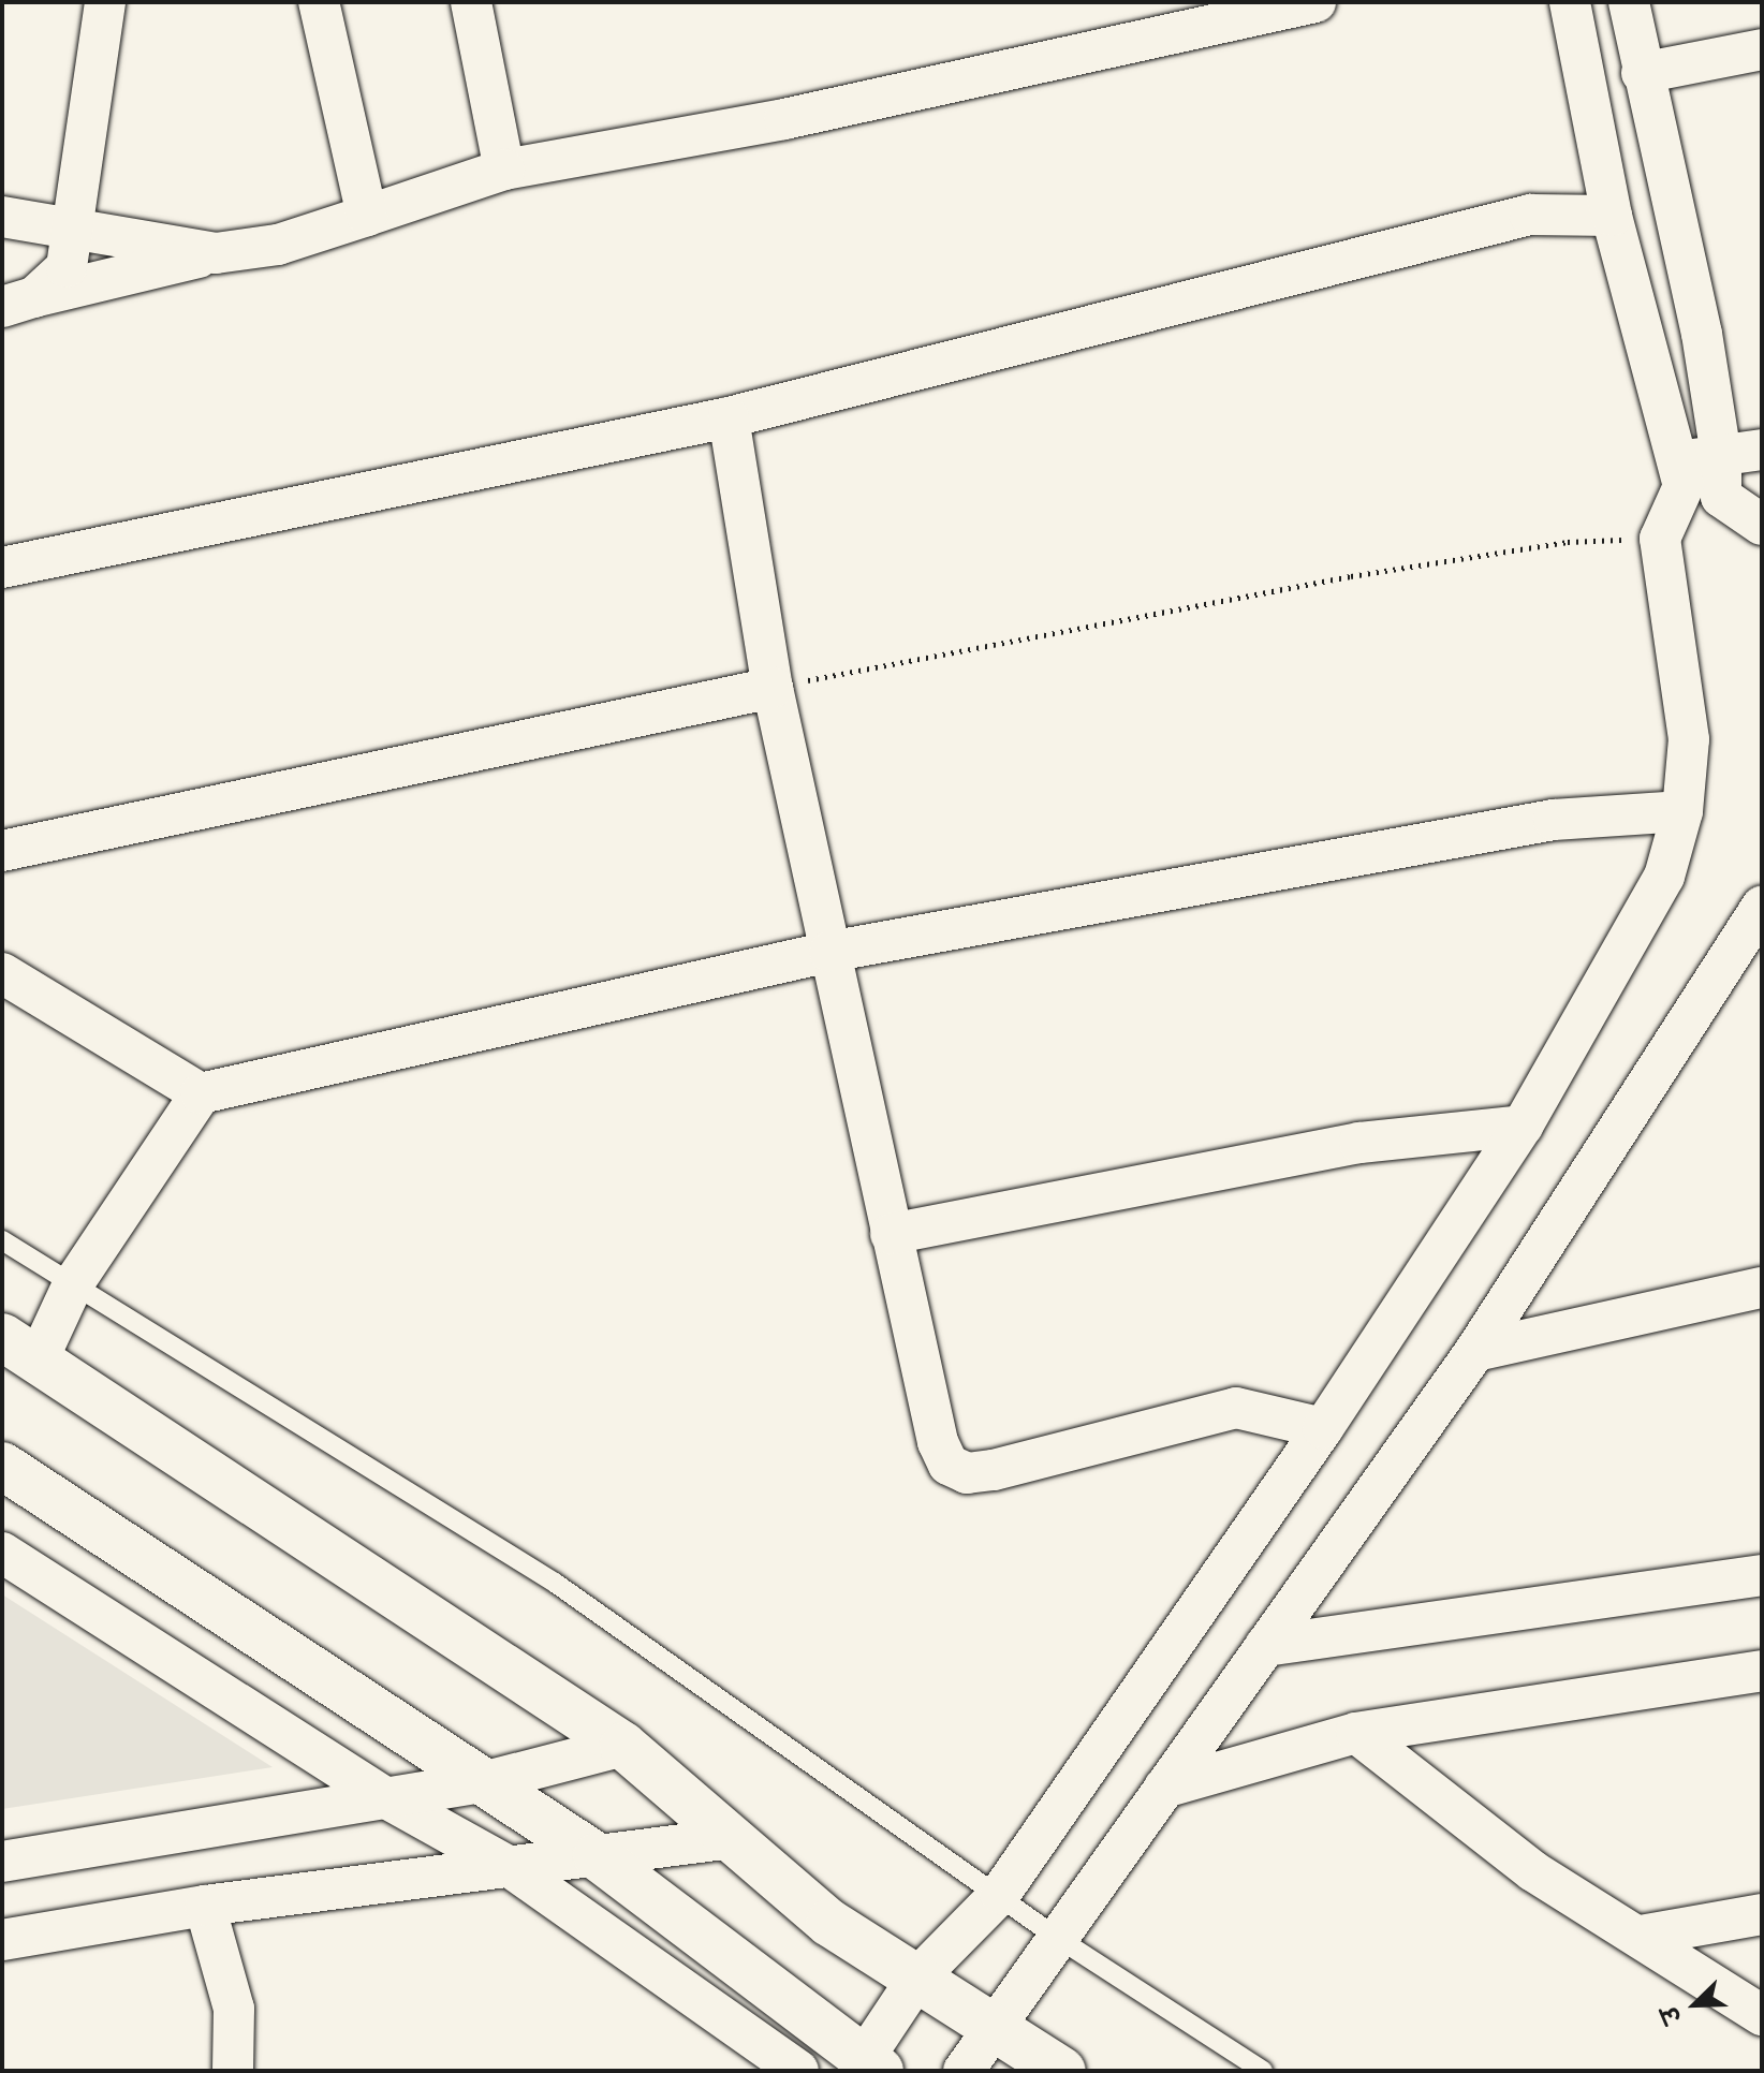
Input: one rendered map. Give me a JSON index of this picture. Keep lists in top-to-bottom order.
{
  "north": "bottom left"
}
